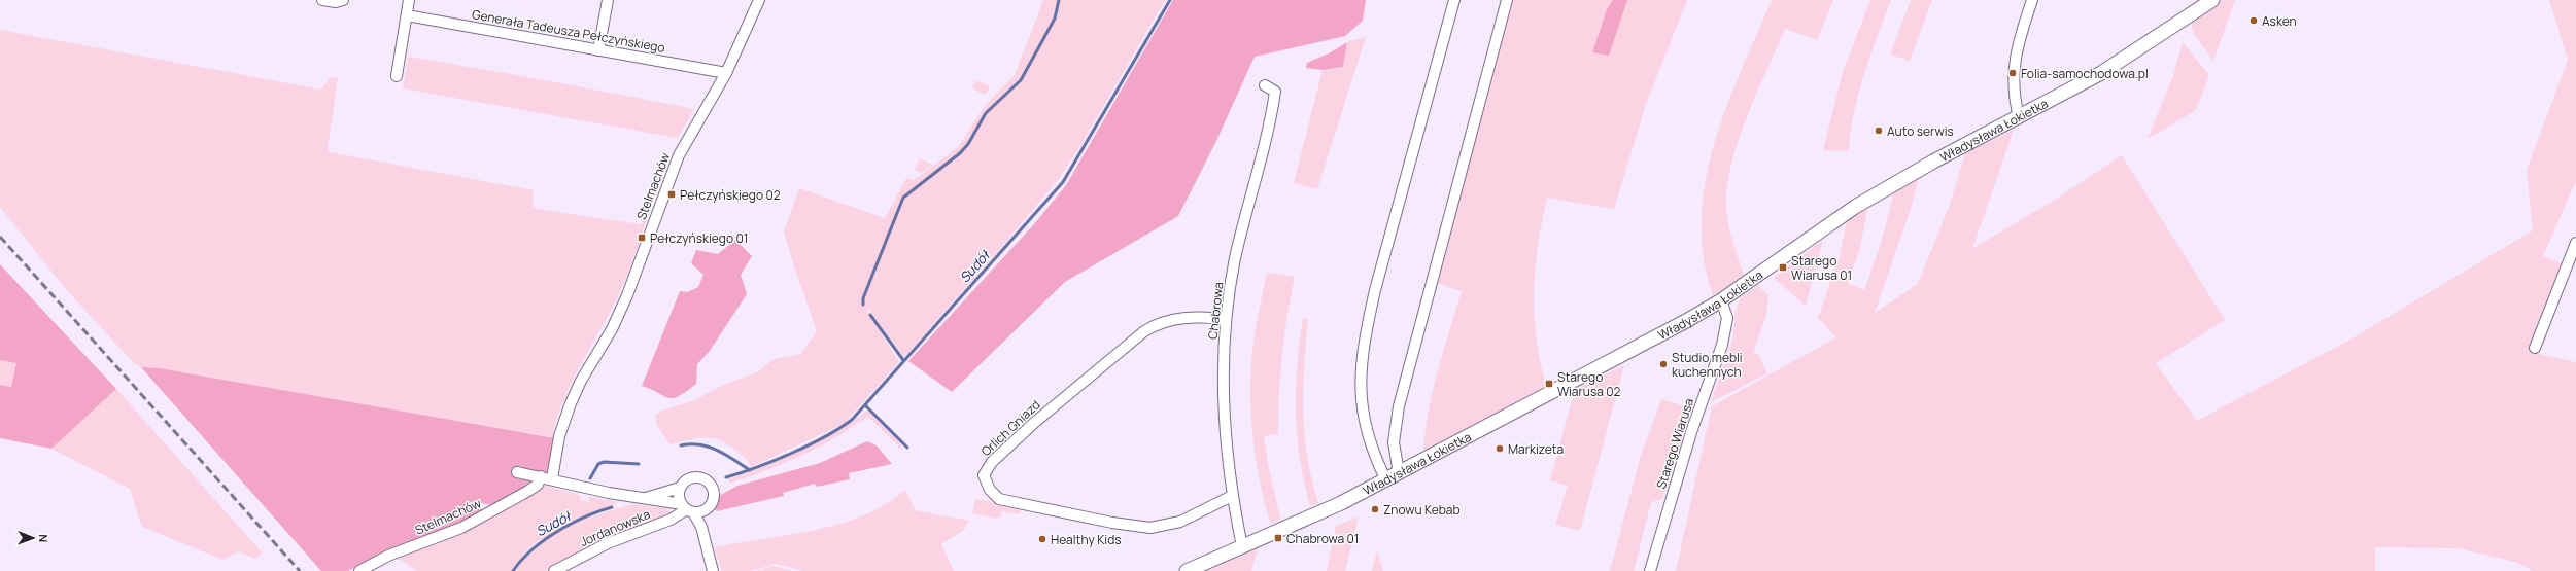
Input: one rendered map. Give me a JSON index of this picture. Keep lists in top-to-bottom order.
{
  "streets": {
    "street": [
      "Generała Tadeusza Pełczyńskiego",
      "Władysława Łokietka",
      "Stelmachów",
      "Chabrowa",
      "Orlich Gniazd",
      "Starego Wiarusa",
      "Jordanowska"
    ]
  },
  "crossings": [
    ["Generała Tadeusza Pełczyńskiego", "Stelmachów"],
    ["Władysława Łokietka", "Chabrowa"],
    ["Władysława Łokietka", "Starego Wiarusa"],
    ["Stelmachów", "Jordanowska"],
    ["Chabrowa", "Orlich Gniazd"]
  ],
  "water": ["Sudół"],
  "places": {
    "other": [
      "Asken",
      "Folia-samochodowa.pl",
      "Auto serwis",
      "Studio mebli kuchennych",
      "Markizeta",
      "Znowu Kebab",
      "Healthy Kids"
    ],
    "transit": [
      "Pełczyńskiego 02",
      "Pełczyńskiego 01",
      "Starego Wiarusa 01",
      "Starego Wiarusa 02",
      "Chabrowa 01"
    ]
  },
  "north": "right"
}
